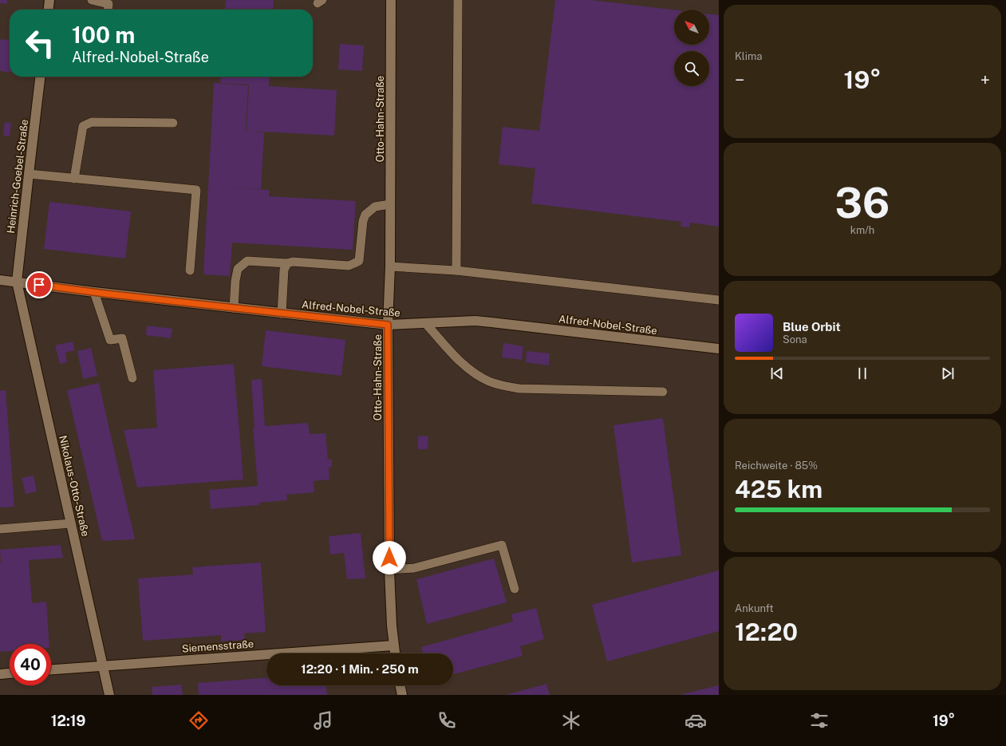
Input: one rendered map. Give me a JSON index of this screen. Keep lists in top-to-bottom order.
{
  "streets": {
    "street": [
      "Otto-Hahn-Straße",
      "Heinrich-Goebel-Straße",
      "Alfred-Nobel-Straße",
      "Nikolaus-Otto-Straße",
      "Siemensstraße"
    ]
  },
  "crossings": [
    ["Otto-Hahn-Straße", "Alfred-Nobel-Straße"],
    ["Otto-Hahn-Straße", "Siemensstraße"],
    ["Heinrich-Goebel-Straße", "Alfred-Nobel-Straße"],
    ["Heinrich-Goebel-Straße", "Nikolaus-Otto-Straße"],
    ["Alfred-Nobel-Straße", "Nikolaus-Otto-Straße"],
    ["Nikolaus-Otto-Straße", "Siemensstraße"]
  ],
  "north": "top left",
  "page": {
    "tile": [
      "Klima",
      ["36", "km/h"],
      ["Reichweite · 85%", "425 km"],
      ["Ankunft", "12:20"]
    ],
    "turn": ["100 m", "Alfred-Nobel-Straße"],
    "heat": ["−", "19°", "+"],
    "song": ["Blue Orbit", "Sona"],
    "limit": "40",
    "trip": "12:20 · 1 Min. · 250 m",
    "tabs": ["12:19", "19°"]
  }
}
